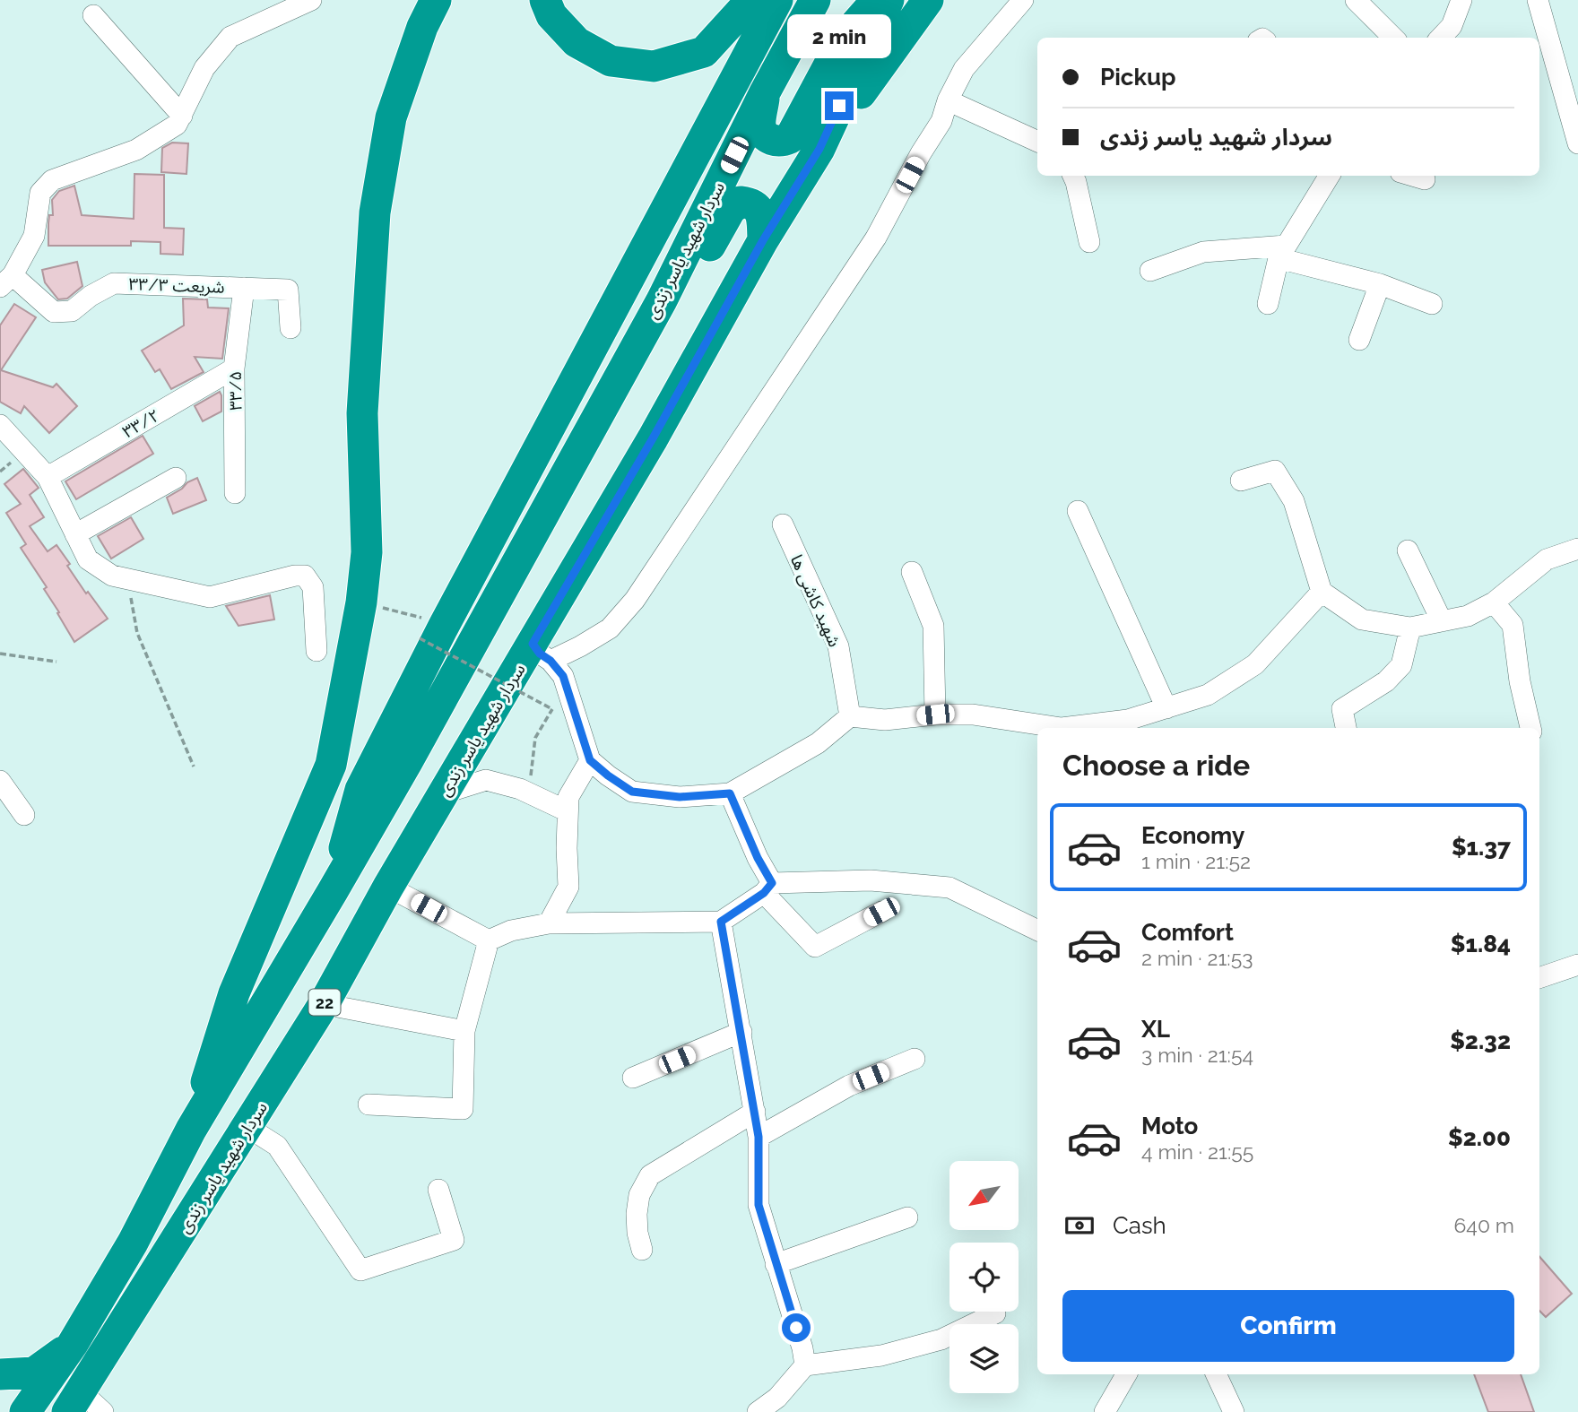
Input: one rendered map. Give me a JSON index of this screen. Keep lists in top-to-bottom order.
{
  "streets": {
    "highway": ["سردار شهید یاسر زندی", "22"],
    "street": [
      "شریعت ۳۳/۳",
      "۳۳/۵",
      "۳۳/۲",
      "شهید کاشی ها"
    ]
  },
  "crossings": [
    ["شریعت ۳۳/۳", "۳۳/۵"],
    ["۳۳/۵", "۳۳/۲"]
  ],
  "north": "bottom left",
  "page": {
    "bubble": "2 min",
    "banner": ["Pickup", "سردار شهید یاسر زندی"],
    "heading": "Choose a ride",
    "list": [
      {
        "name": "Economy",
        "note": "1 min · 21:52",
        "value": "$1.37"
      },
      {
        "name": "Comfort",
        "note": "2 min · 21:53",
        "value": "$1.84"
      },
      {
        "name": "XL",
        "note": "3 min · 21:54",
        "value": "$2.32"
      },
      {
        "name": "Moto",
        "note": "4 min · 21:55",
        "value": "$2.00"
      }
    ],
    "pay": ["Cash", "640 m"],
    "buttons": "Confirm"
  }
}
